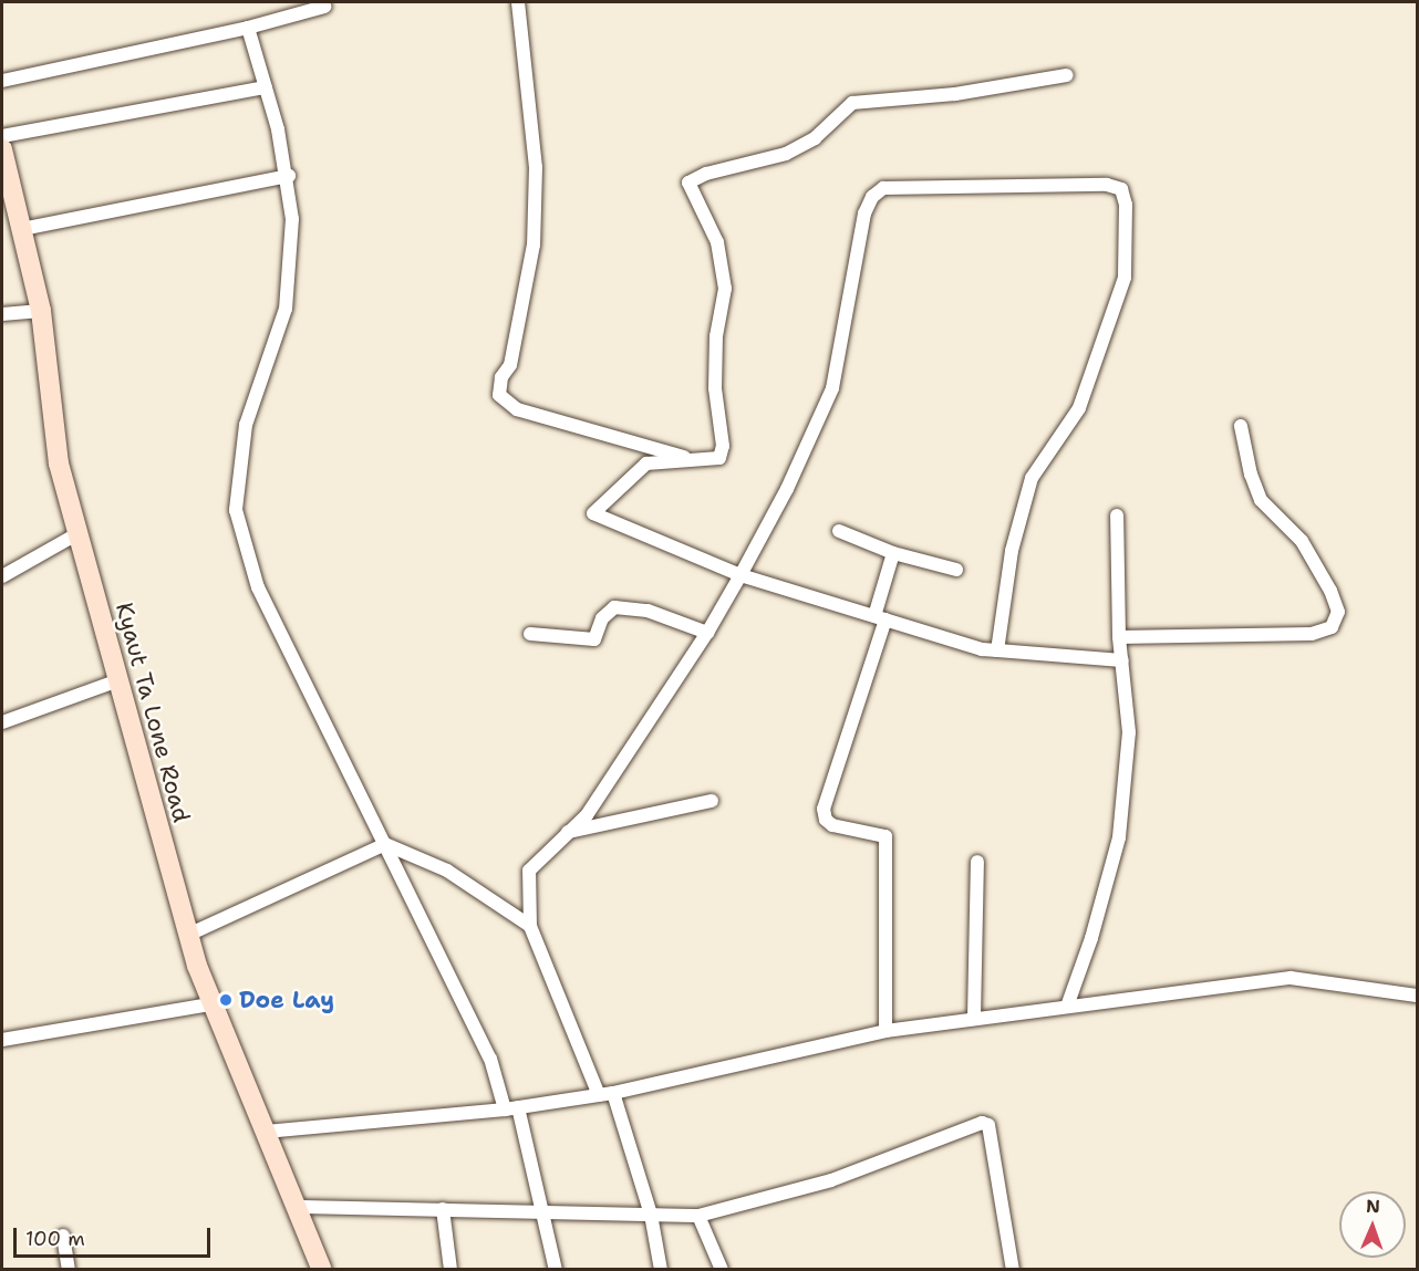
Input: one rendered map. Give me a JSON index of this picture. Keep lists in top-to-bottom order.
{
  "streets": {
    "main road": ["Kyaut Ta Lone Road"]
  },
  "places": ["Doe Lay"],
  "scale_bar": "100 m",
  "north": "top"
}
